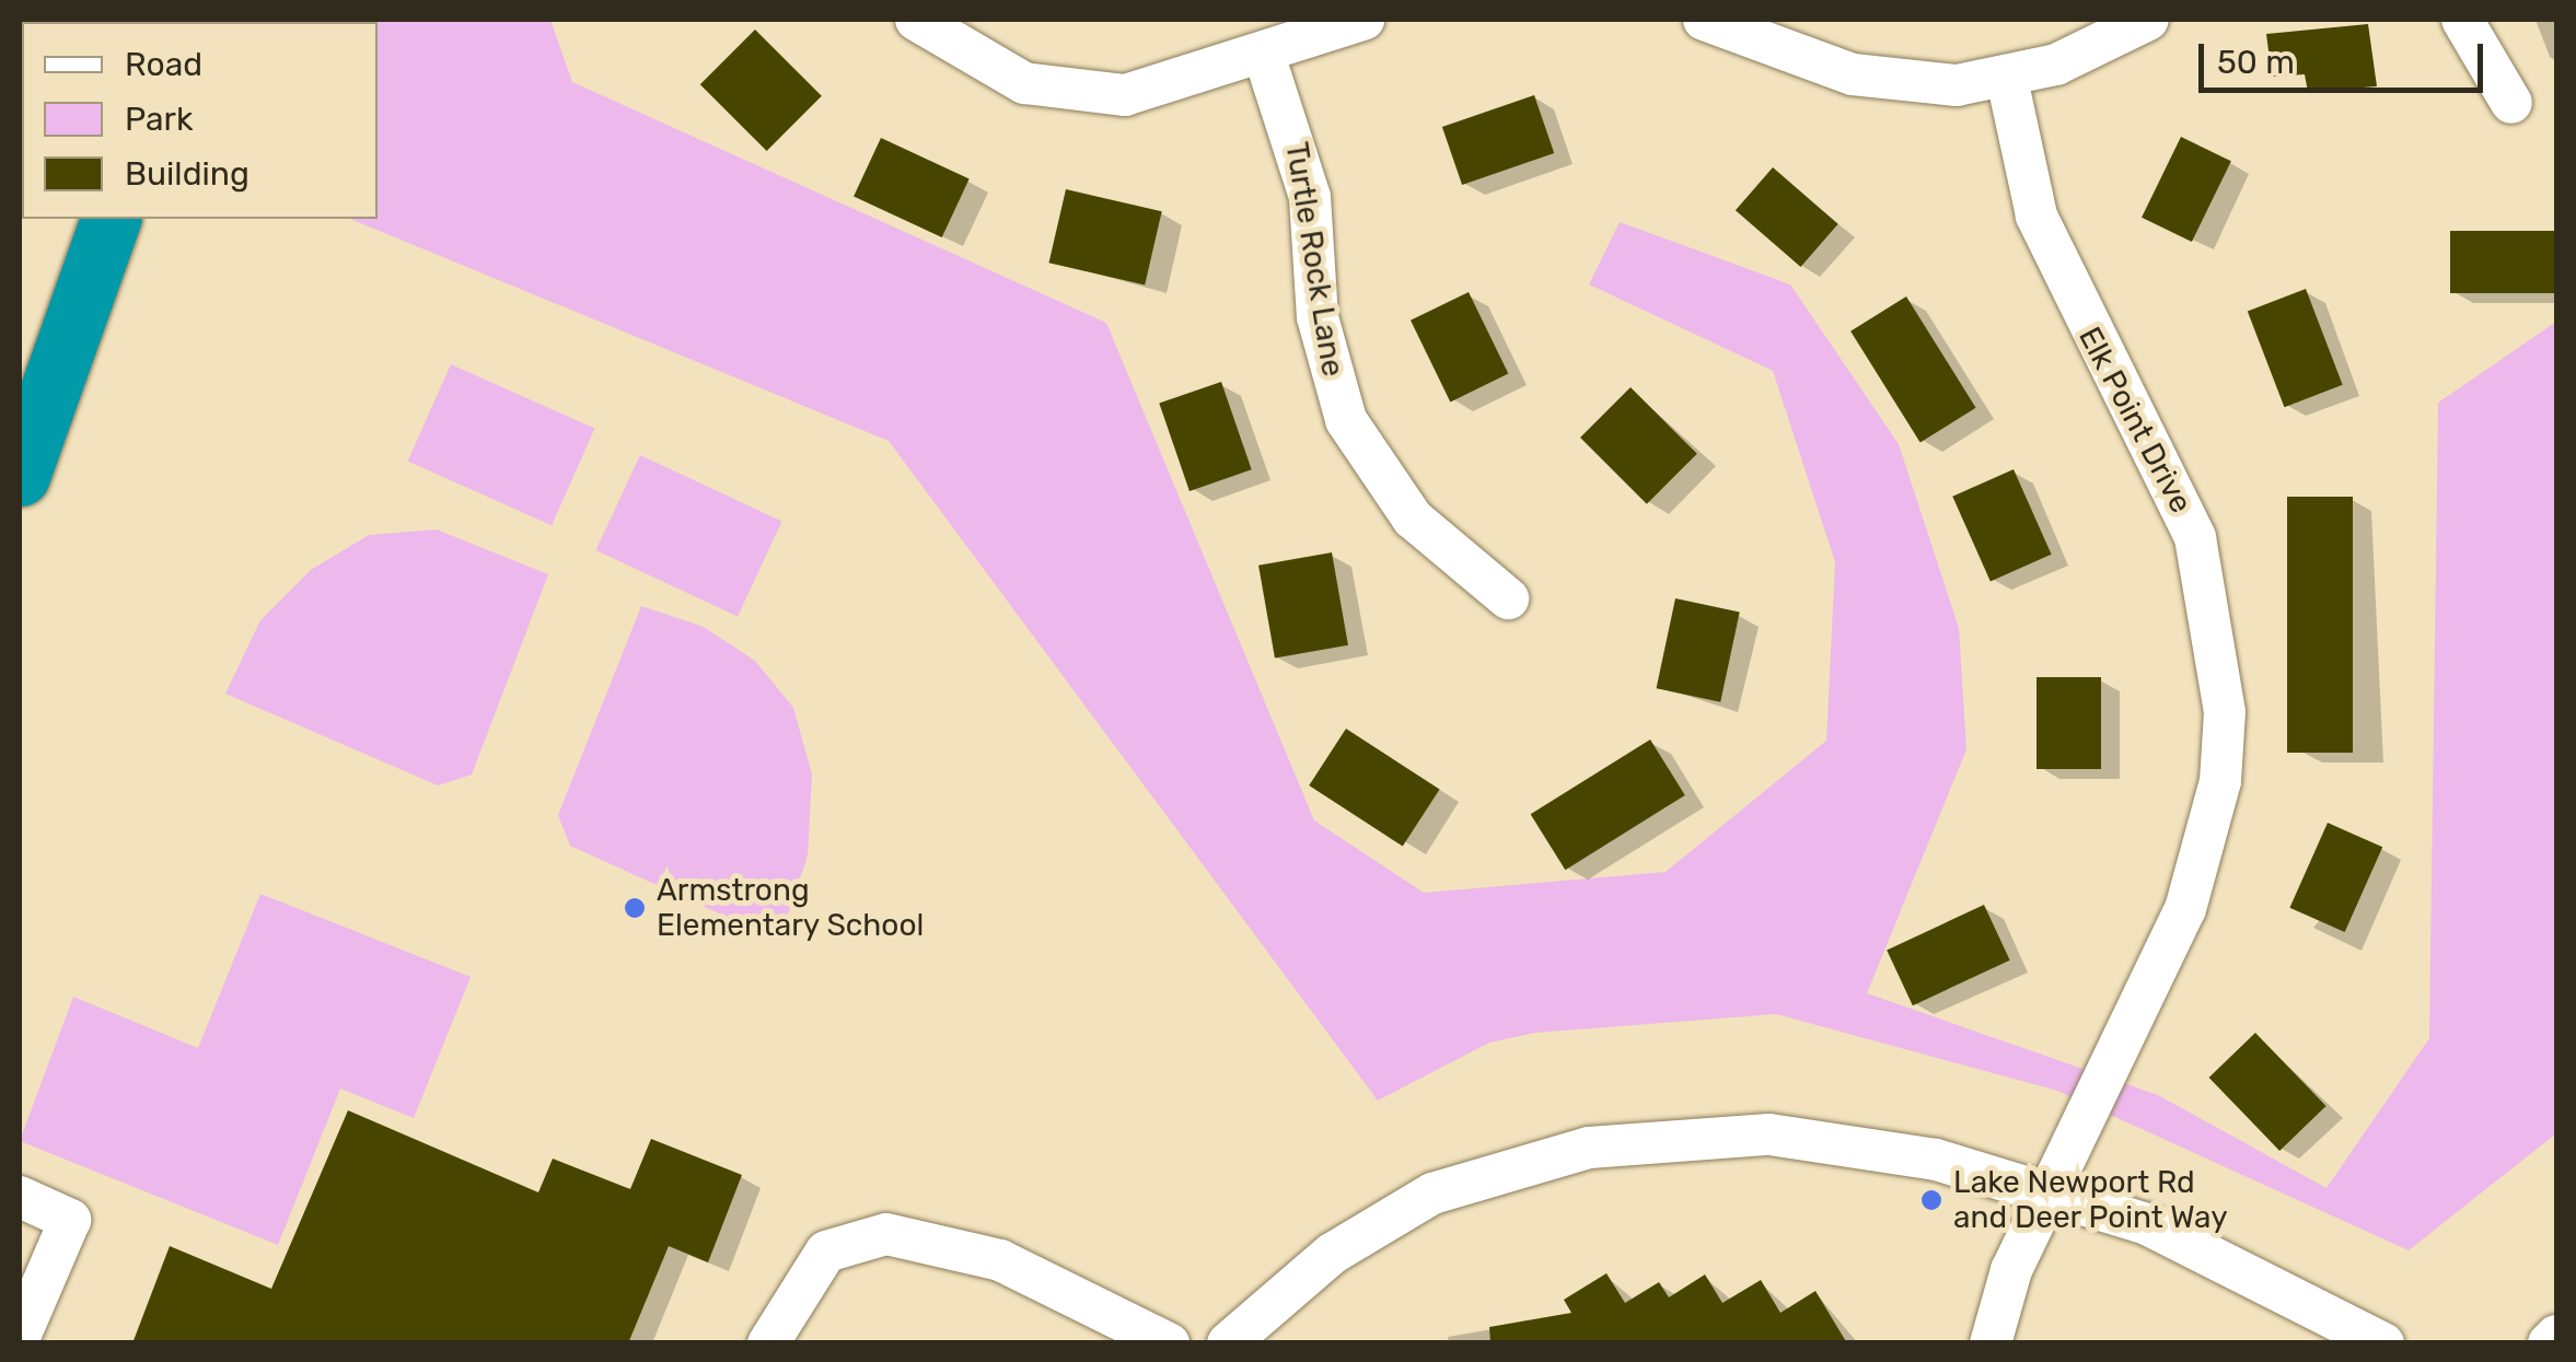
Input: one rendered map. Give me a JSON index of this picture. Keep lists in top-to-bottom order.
{
  "streets": {
    "street": ["Turtle Rock Lane", "Elk Point Drive"]
  },
  "places": ["Armstrong Elementary School", "Lake Newport Rd and Deer Point Way"],
  "legend": ["Road", "Park", "Building"],
  "scale_bar": "50 m"
}
